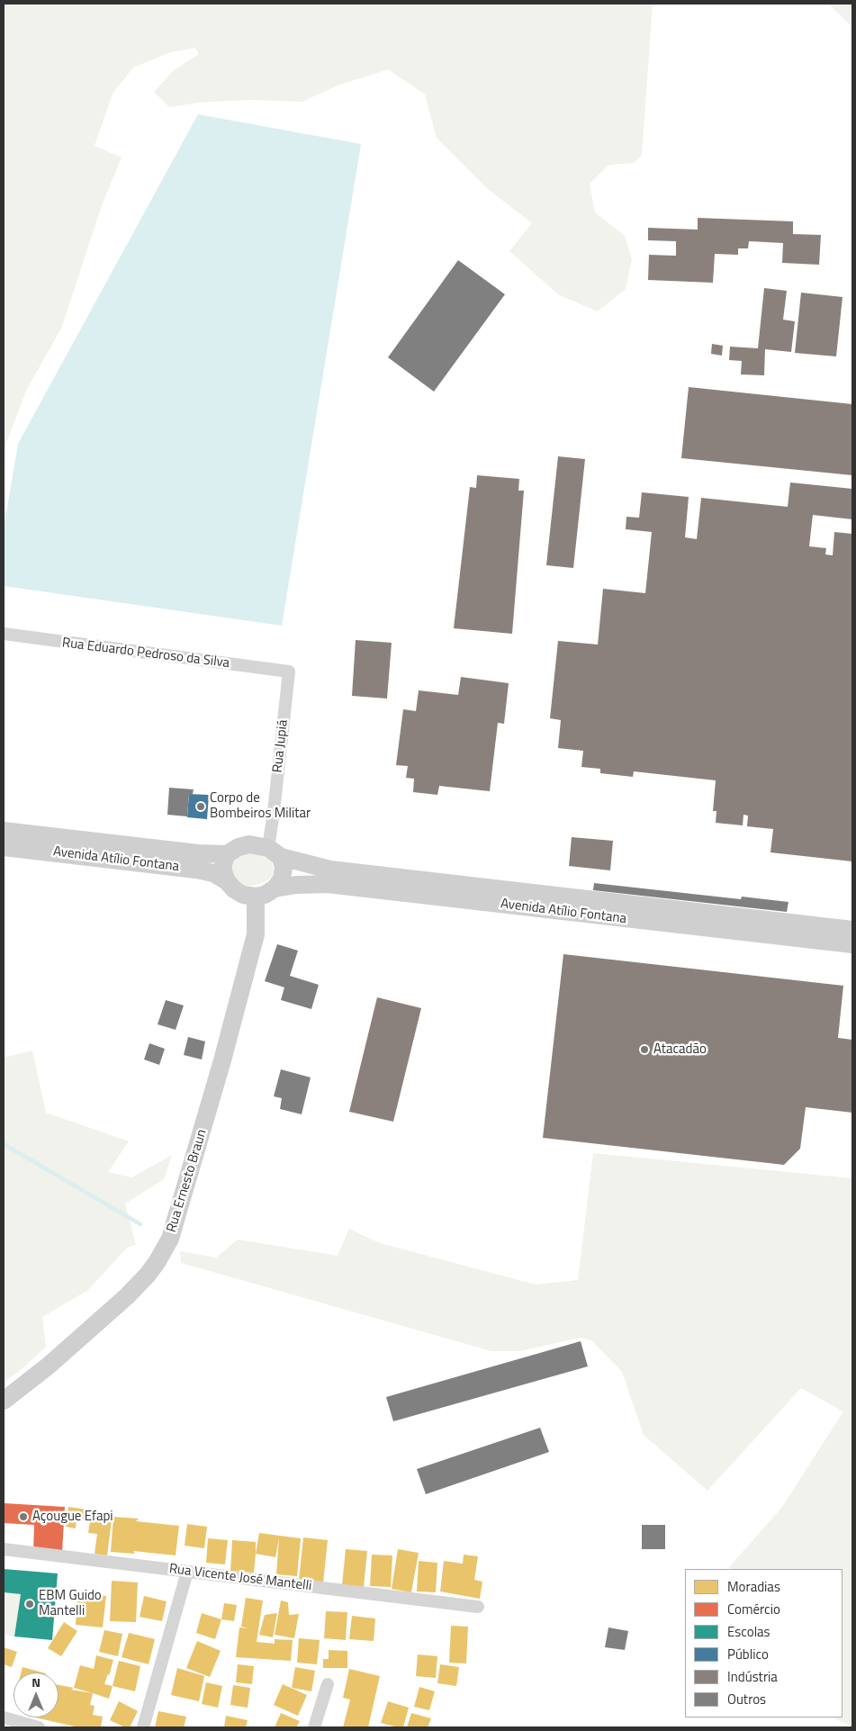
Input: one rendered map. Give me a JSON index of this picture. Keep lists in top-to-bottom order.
{
  "streets": {
    "main road": ["Avenida Atílio Fontana", "Rua Ernesto Braun"],
    "street": ["Rua Eduardo Pedroso da Silva", "Rua Jupiá", "Rua Vicente José Mantelli"]
  },
  "crossings": [
    ["Rua Eduardo Pedroso da Silva", "Rua Jupiá"],
    ["Rua Jupiá", "Avenida Atílio Fontana"],
    ["Rua Jupiá", "Rua Ernesto Braun"],
    ["Avenida Atílio Fontana", "Rua Ernesto Braun"]
  ],
  "places": [
    "Corpo de Bombeiros Militar",
    "Atacadão",
    "Açougue Efapi",
    "EBM Guido Mantelli"
  ],
  "legend": [
    "Moradias",
    "Comércio",
    "Escolas",
    "Público",
    "Indústria",
    "Outros"
  ],
  "north": "top"
}
